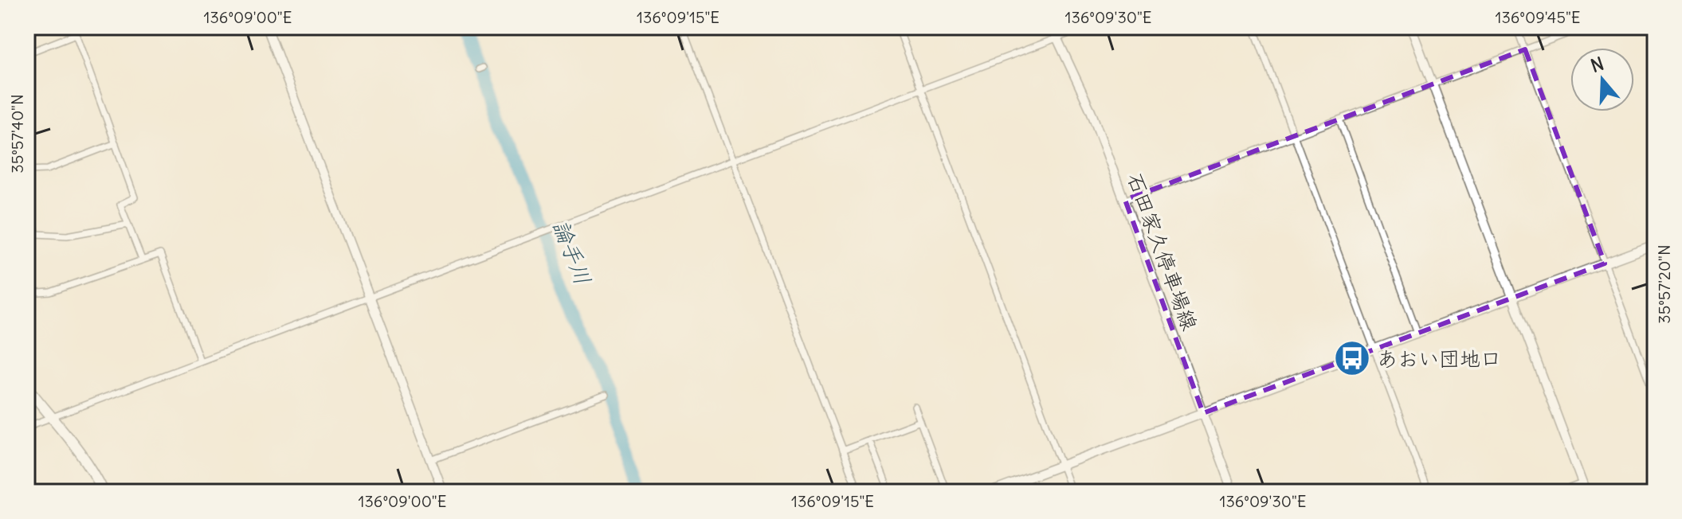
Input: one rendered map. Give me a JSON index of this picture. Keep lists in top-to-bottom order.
{
  "streets": {
    "street": ["石田家久停車場線"]
  },
  "water": ["論手川"],
  "places": {
    "bus stop": ["あおい団地口"]
  },
  "north": "top",
  "coordinates": [
    "136°09'00\"E",
    "136°09'15\"E",
    "136°09'30\"E",
    "136°09'45\"E",
    "35°57'40\"N",
    "35°57'20\"N"
  ]
}
